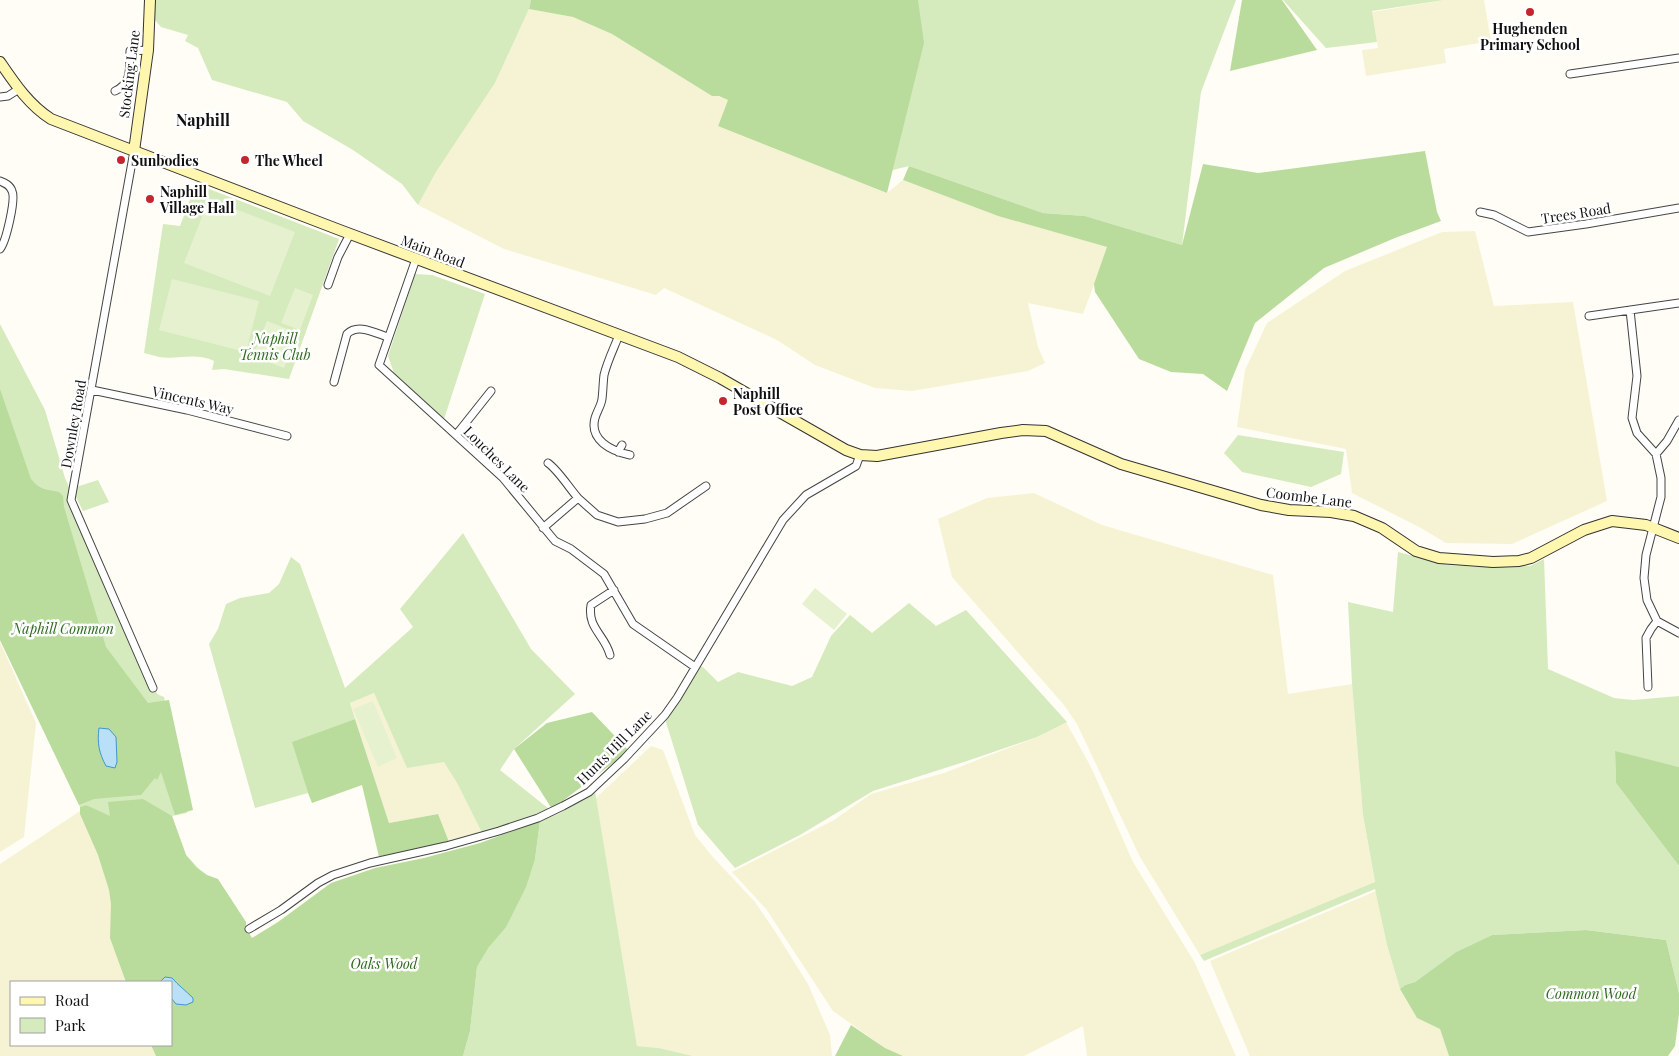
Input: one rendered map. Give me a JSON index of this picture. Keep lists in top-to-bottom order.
{
  "streets": {
    "street": [
      "Stocking Lane",
      "Trees Road",
      "Main Road",
      "Vincents Way",
      "Downley Road",
      "Louches Lane",
      "Coombe Lane",
      "Hunts Hill Lane"
    ]
  },
  "crossings": [
    ["Stocking Lane", "Main Road"],
    ["Stocking Lane", "Downley Road"],
    ["Main Road", "Downley Road"],
    ["Main Road", "Louches Lane"],
    ["Main Road", "Coombe Lane"],
    ["Main Road", "Hunts Hill Lane"],
    ["Vincents Way", "Downley Road"],
    ["Louches Lane", "Hunts Hill Lane"],
    ["Coombe Lane", "Hunts Hill Lane"]
  ],
  "districts": ["Naphill"],
  "parks": [
    "Naphill Tennis Club",
    "Naphill Common",
    "Oaks Wood",
    "Common Wood"
  ],
  "places": [
    "Hughenden Primary School",
    "Sunbodies",
    "The Wheel",
    "Naphill Village Hall",
    "Naphill Post Office"
  ],
  "legend": ["Road", "Park"]
}
